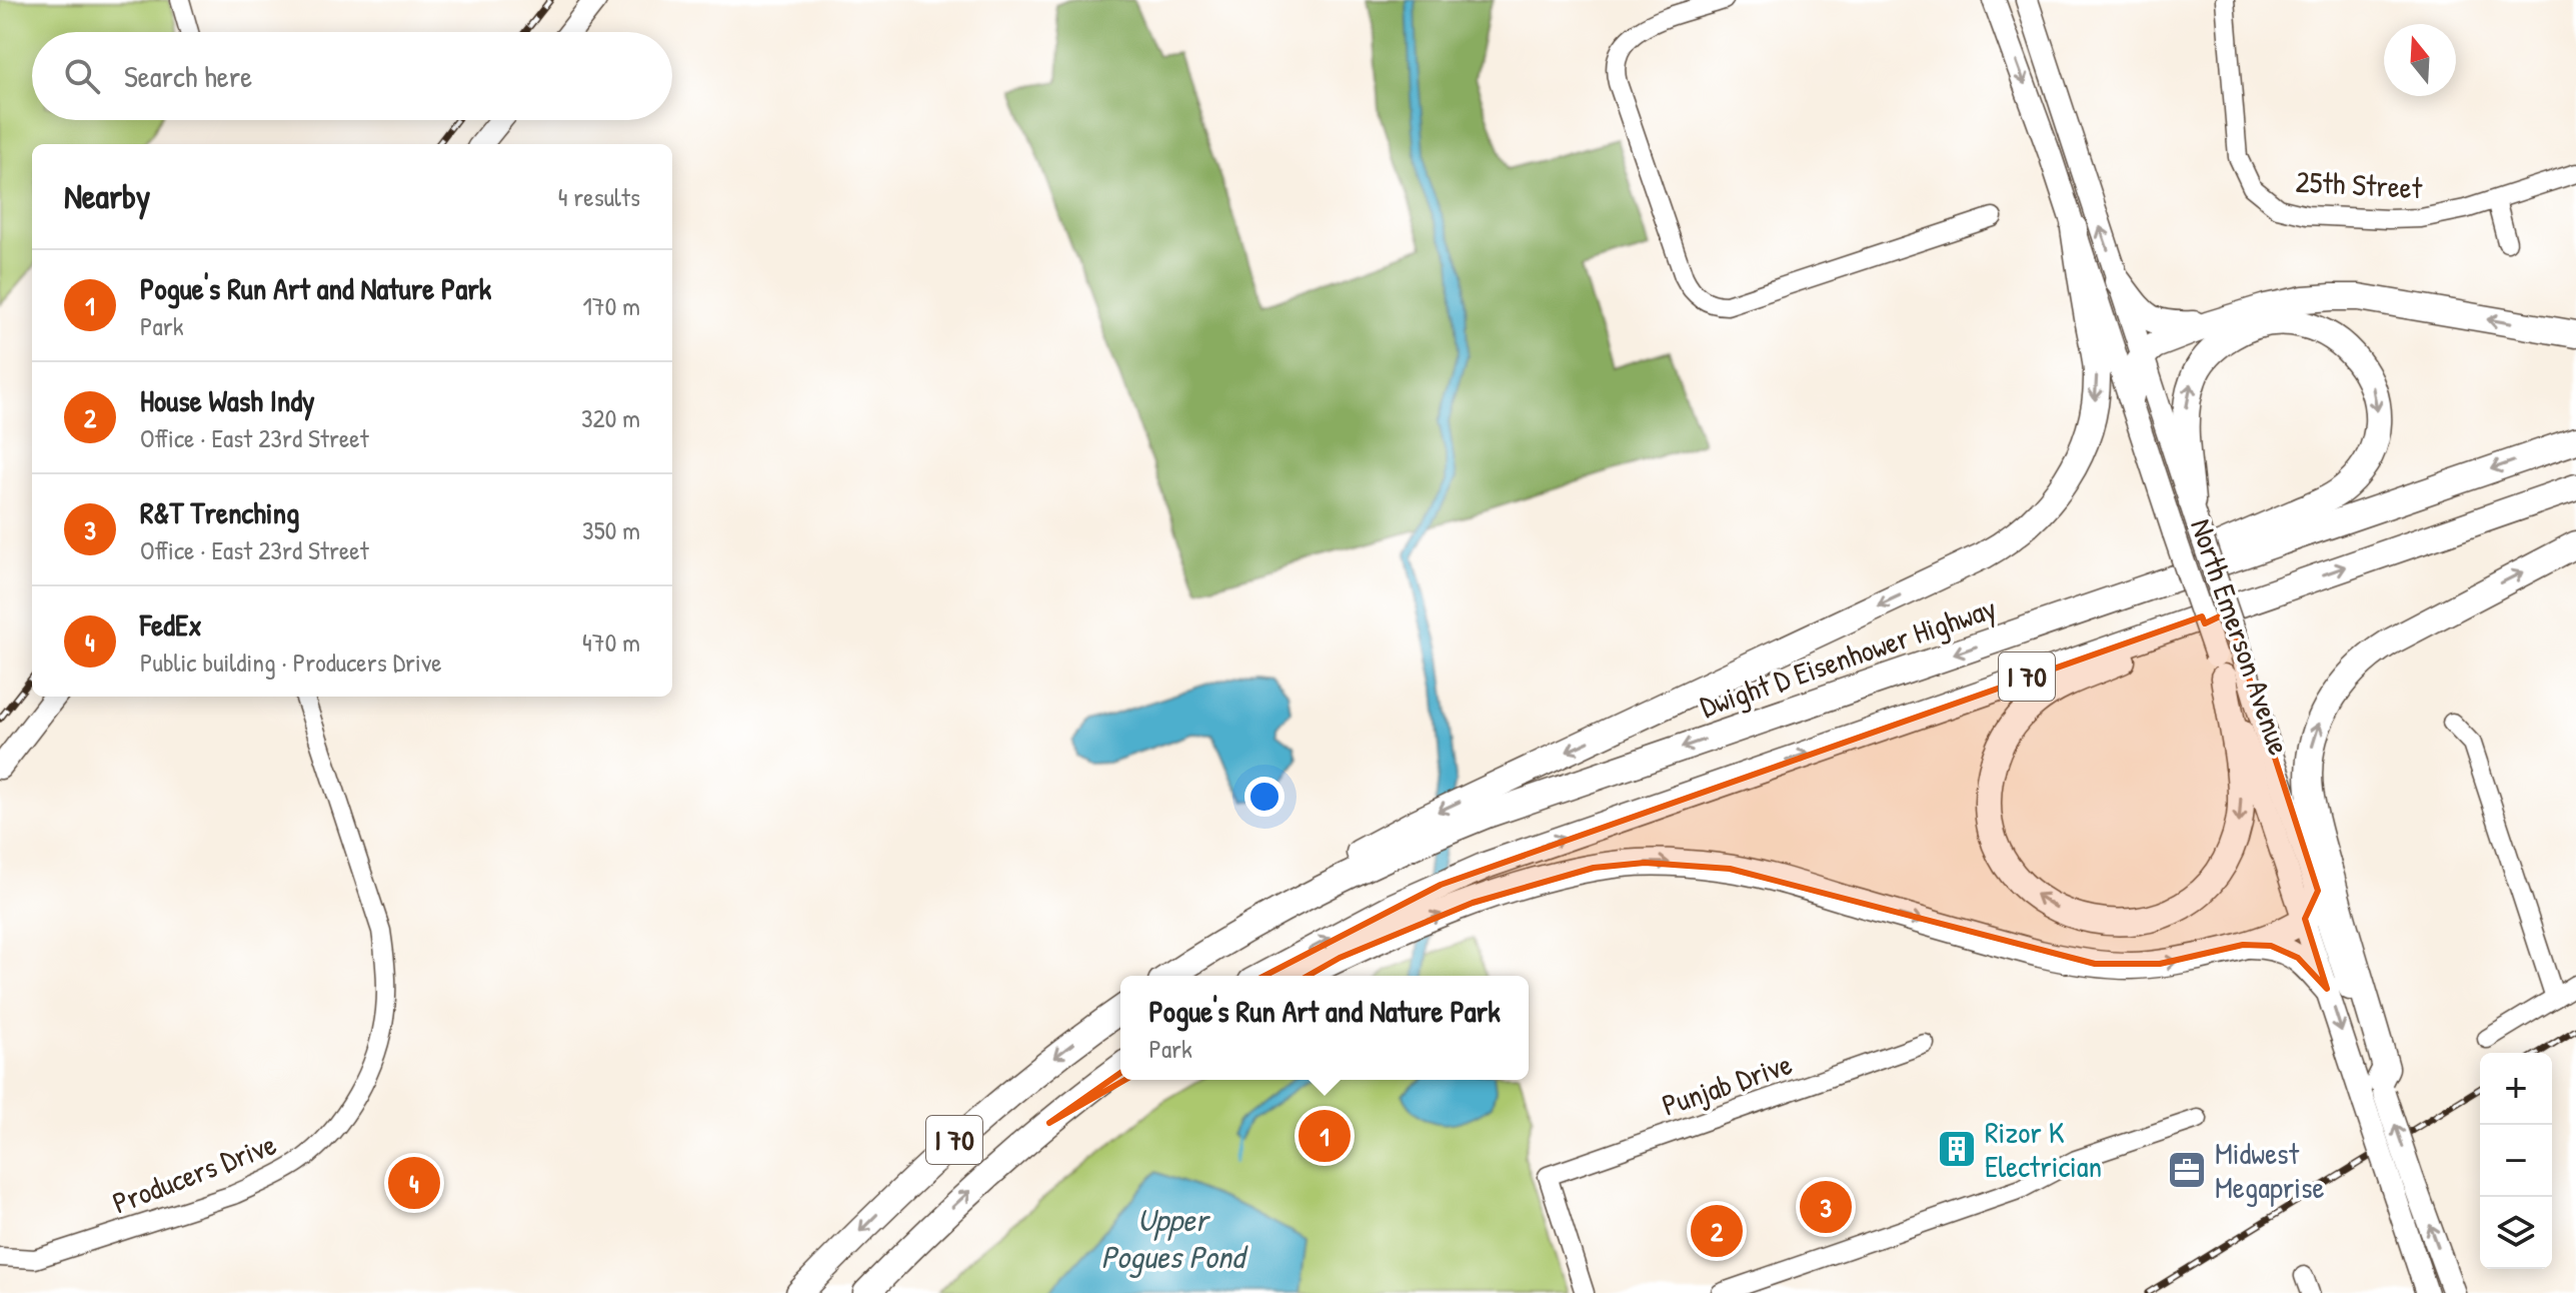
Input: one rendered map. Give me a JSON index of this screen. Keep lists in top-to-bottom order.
{
  "streets": {
    "highway": ["Dwight D Eisenhower Highway", "I 70"],
    "main road": ["North Emerson Avenue"],
    "street": ["25th Street", "Punjab Drive", "Producers Drive"]
  },
  "water": ["Upper Pogues Pond"],
  "places": {
    "building": ["Rizor K Electrician"],
    "office": ["Midwest Megaprise"]
  },
  "north": "top",
  "page": {
    "search": "Search here",
    "heading": ["Nearby", "4 results"],
    "list": [
      {
        "mark": "1",
        "name": "Pogue's Run Art and Nature Park",
        "note": "Park",
        "value": "170 m"
      },
      {
        "mark": "2",
        "name": "House Wash Indy",
        "note": "Office · East 23rd Street",
        "value": "320 m"
      },
      {
        "mark": "3",
        "name": "R&T Trenching",
        "note": "Office · East 23rd Street",
        "value": "350 m"
      },
      {
        "mark": "4",
        "name": "FedEx",
        "note": "Public building · Producers Drive",
        "value": "470 m"
      }
    ],
    "popup": ["Pogue's Run Art and Nature Park", "Park"],
    "map_buttons": ["+", "−"],
    "pins": [
      "1",
      "4",
      "3",
      "2"
    ]
  }
}
